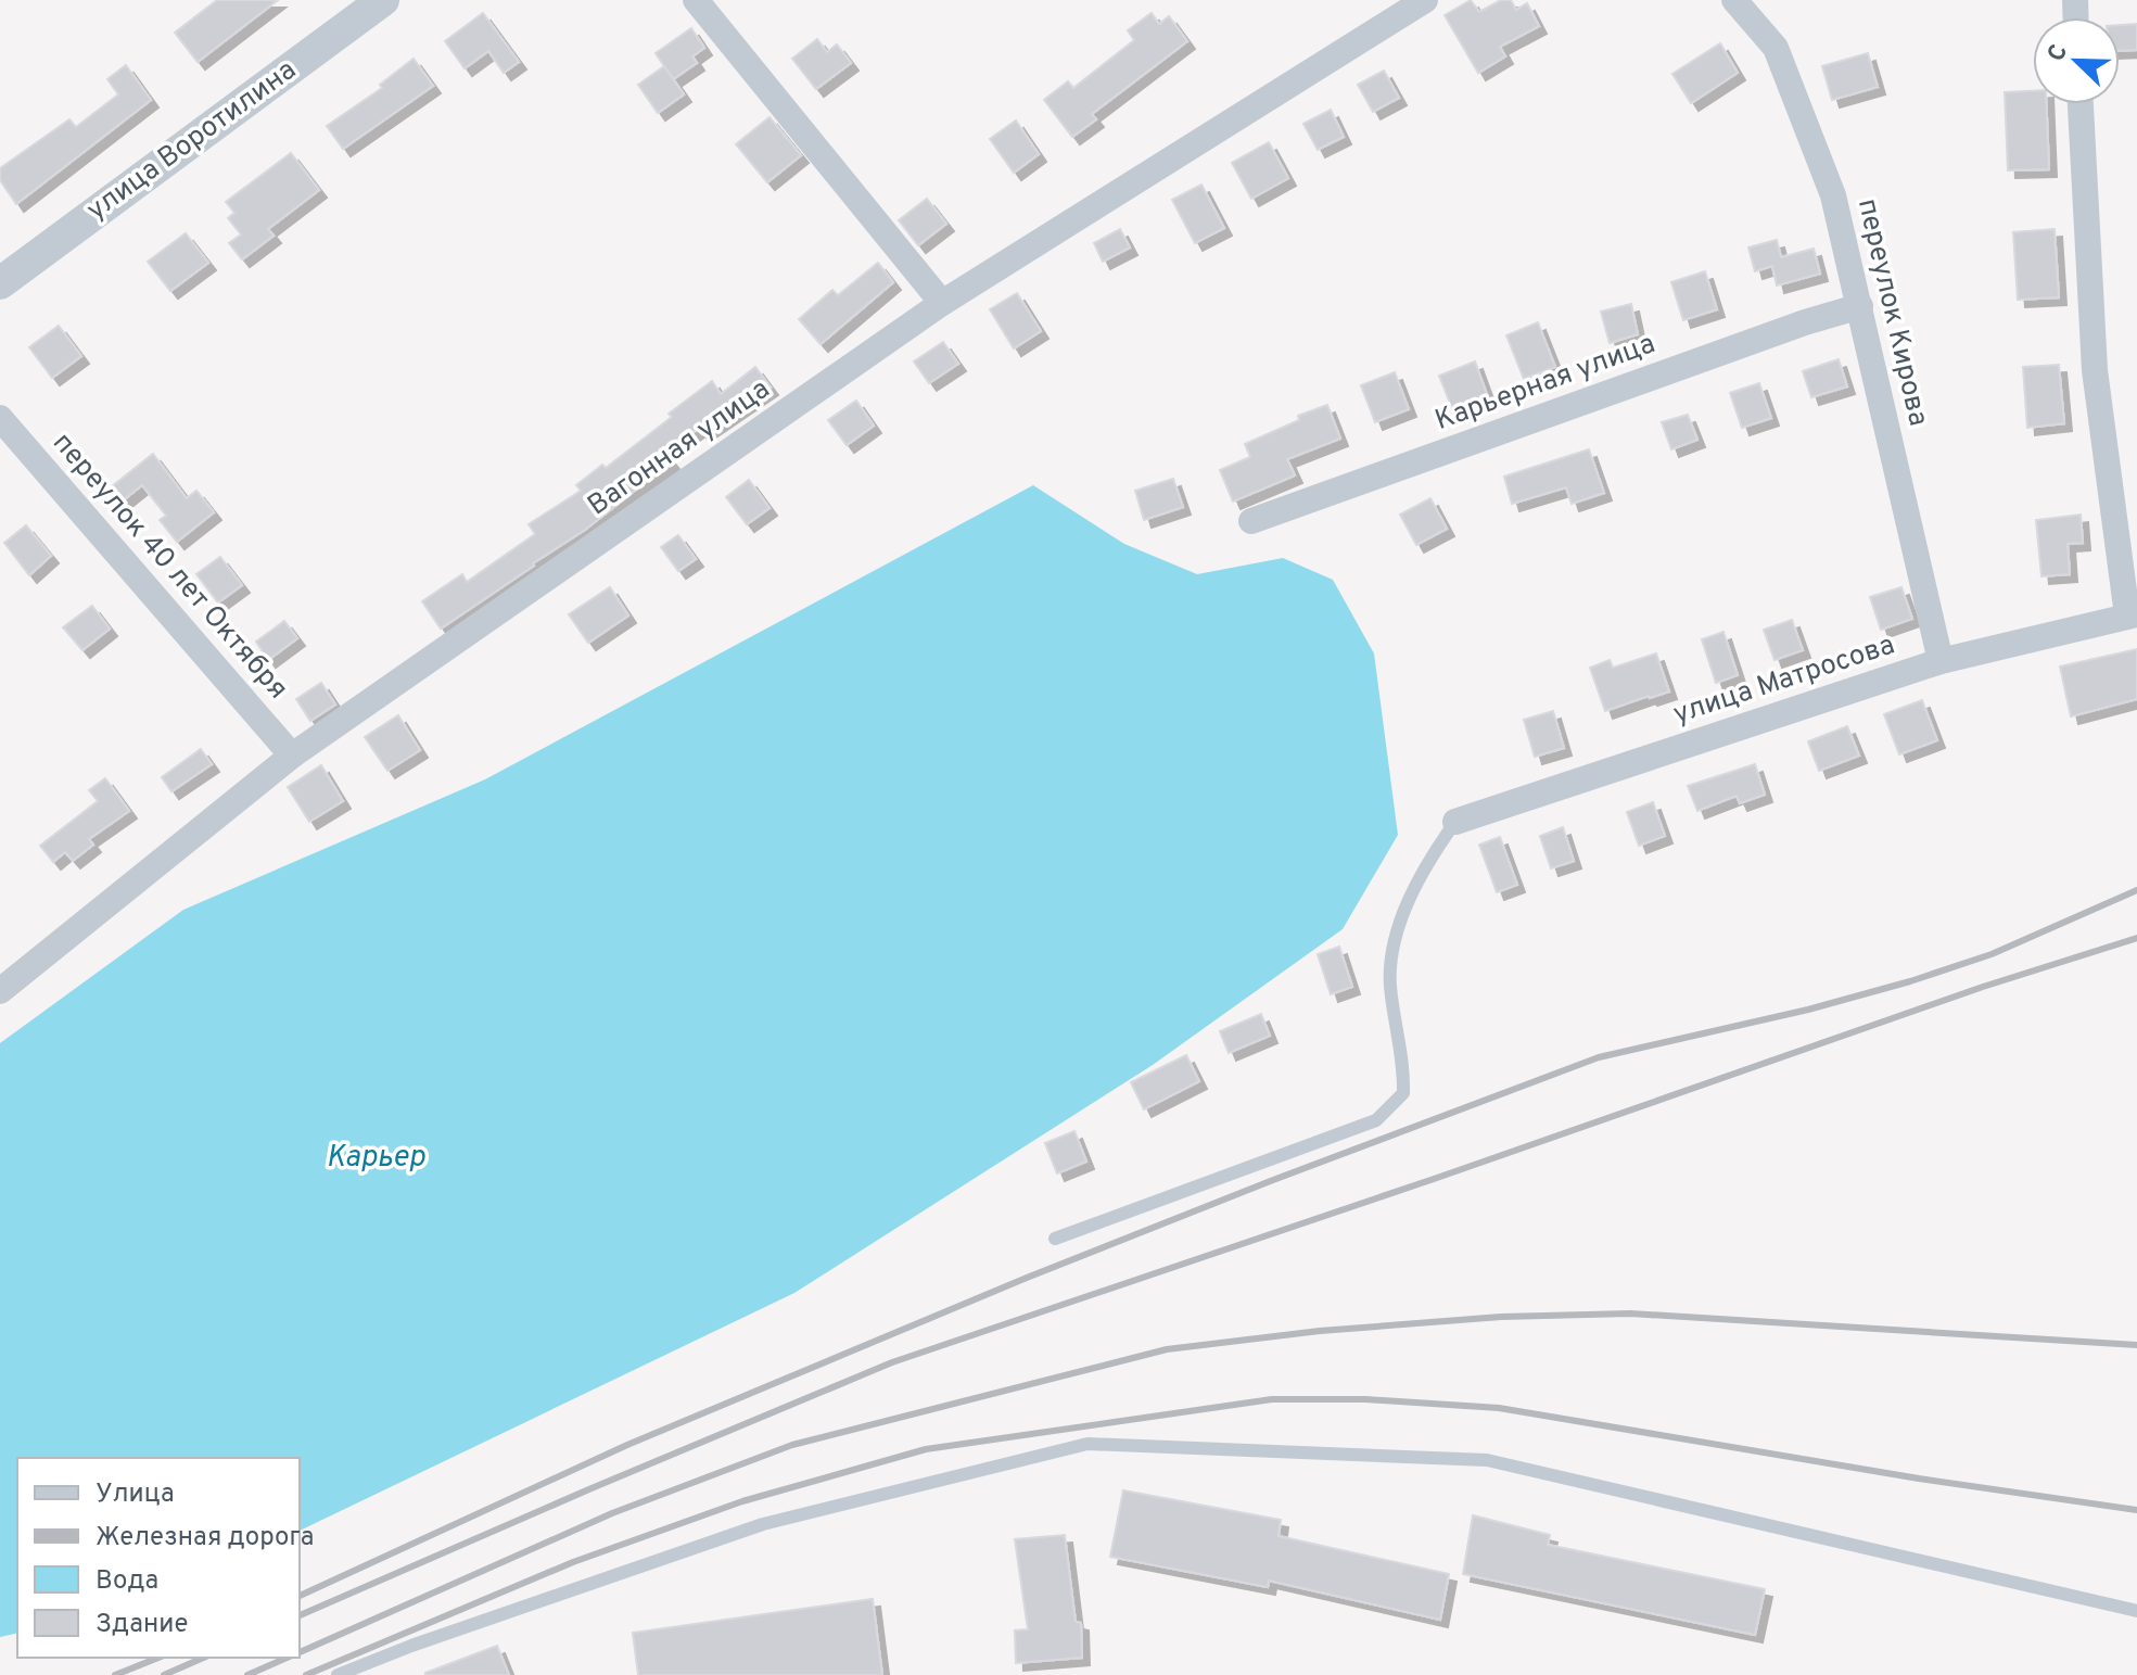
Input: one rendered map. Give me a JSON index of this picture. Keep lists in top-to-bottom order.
{
  "streets": {
    "street": [
      "улица Воротилина",
      "переулок Кирова",
      "Карьерная улица",
      "Вагонная улица",
      "переулок 40 лет Октября",
      "улица Матросова"
    ]
  },
  "crossings": [
    ["переулок Кирова", "Карьерная улица"],
    ["переулок Кирова", "улица Матросова"],
    ["Вагонная улица", "переулок 40 лет Октября"]
  ],
  "water": ["Карьер"],
  "legend": [
    "Улица",
    "Железная дорога",
    "Вода",
    "Здание"
  ],
  "north": "top left"
}
